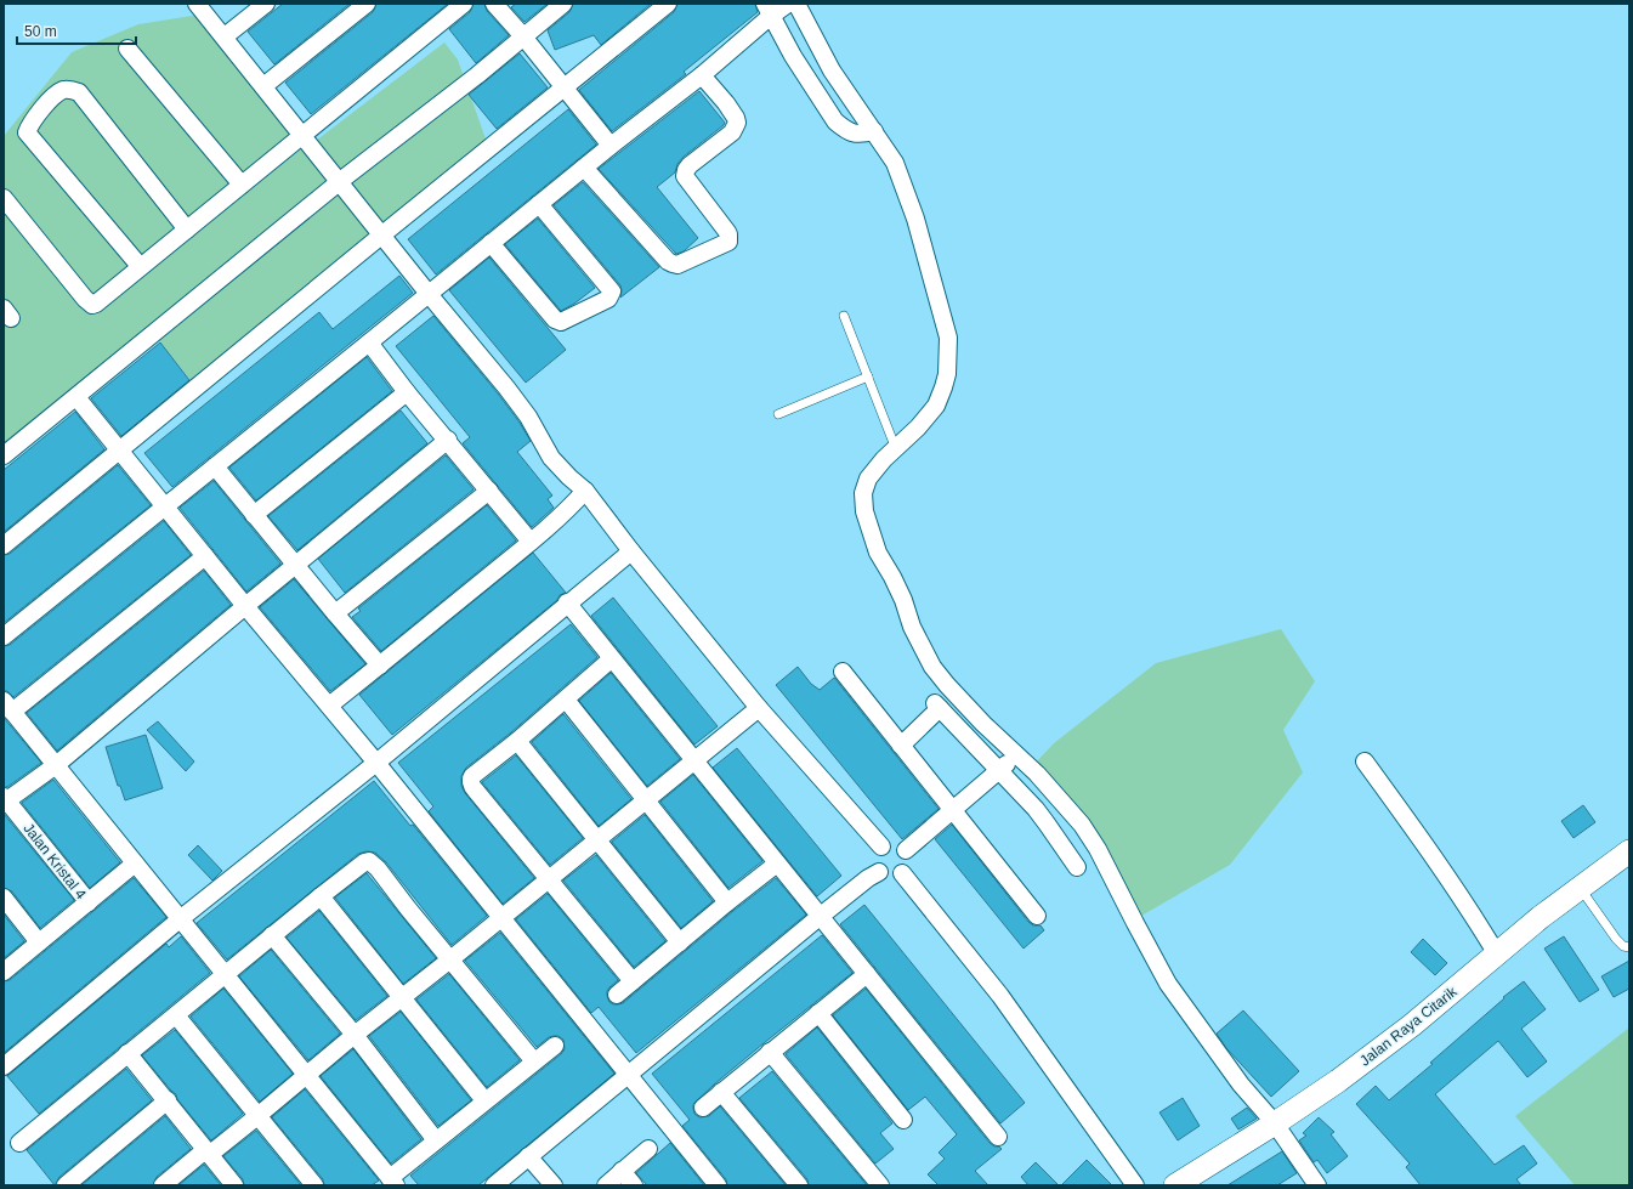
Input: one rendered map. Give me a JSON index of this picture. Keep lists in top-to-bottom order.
{
  "streets": {
    "street": ["Jalan Kristal 4", "Jalan Raya Citarik"]
  },
  "scale_bar": "50 m"
}
